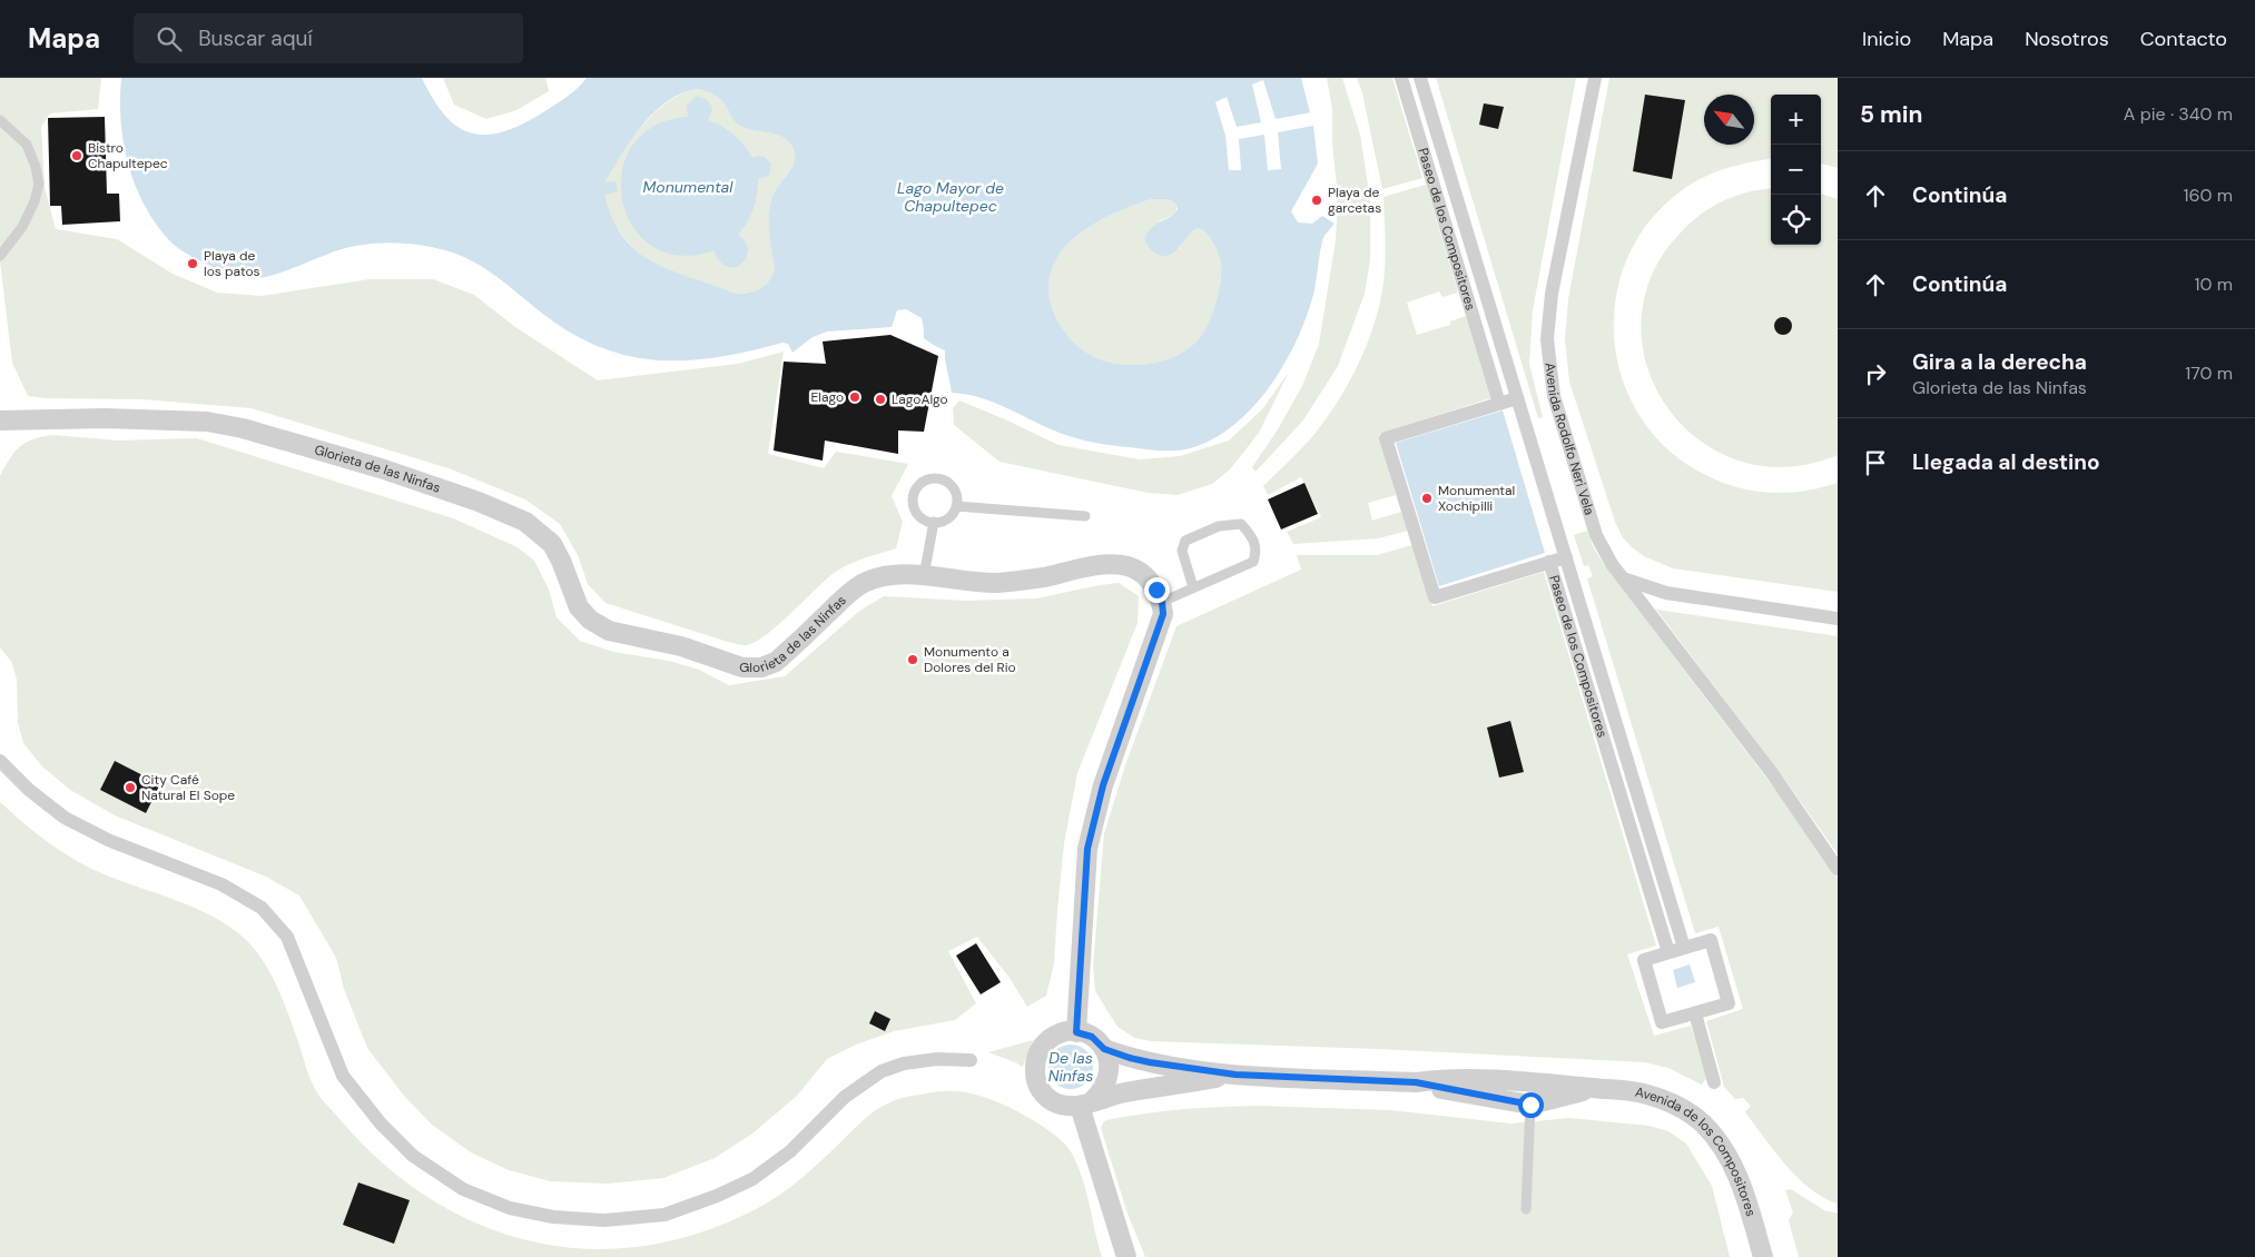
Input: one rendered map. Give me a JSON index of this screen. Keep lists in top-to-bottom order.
{
  "streets": {
    "street": [
      "Paseo de los Compositores",
      "Avenida Rodolfo Neri Vela",
      "Glorieta de las Ninfas",
      "Avenida de los Compositores"
    ]
  },
  "water": ["Monumental", "Lago Mayor de Chapultepec", "De las Ninfas"],
  "places": [
    "Bistro Chapultepec",
    "Playa de garcetas",
    "Playa de los patos",
    "Elago",
    "LagoAlgo",
    "Monumental Xochipilli",
    "Monumento a Dolores del Rio",
    "City Café Natural El Sope"
  ],
  "north": "top left",
  "page": {
    "header": "Mapa",
    "search": "Buscar aquí",
    "nav": [
      "Inicio",
      "Mapa",
      "Nosotros",
      "Contacto"
    ],
    "heading": ["5 min", "A pie · 340 m"],
    "map_buttons": ["+", "−"],
    "list": [
      ["Continúa", "160 m"],
      ["Continúa", "10 m"],
      ["Gira a la derecha", "Glorieta de las Ninfas", "170 m"],
      "Llegada al destino"
    ]
  }
}
